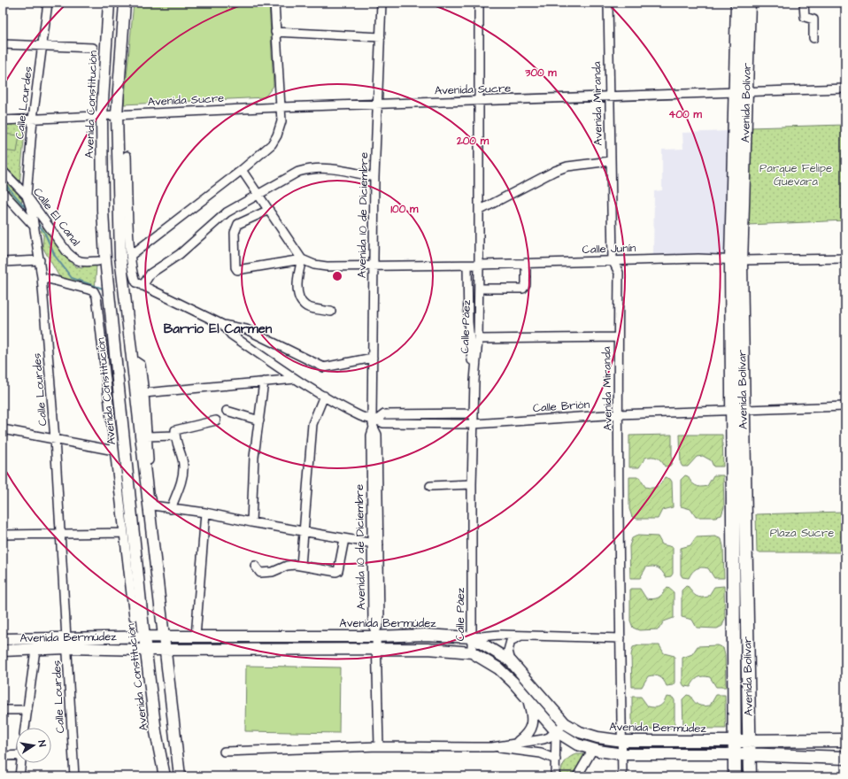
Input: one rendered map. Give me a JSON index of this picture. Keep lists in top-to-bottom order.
{
  "streets": {
    "main road": ["Avenida Bolívar"],
    "street": [
      "Avenida Sucre",
      "Calle Lourdes",
      "Avenida Miranda",
      "Avenida Constitución",
      "Avenida 10 de Diciembre",
      "Calle El Canal",
      "Calle Junín",
      "Calle Páez",
      "Calle Brión",
      "Avenida Bermúdez"
    ]
  },
  "crossings": [
    ["Avenida Sucre", "Calle Lourdes"],
    ["Avenida Sucre", "Avenida Bolívar"],
    ["Avenida Sucre", "Avenida Miranda"],
    ["Avenida Sucre", "Avenida Constitución"],
    ["Avenida Sucre", "Avenida 10 de Diciembre"],
    ["Avenida Sucre", "Calle Páez"],
    ["Calle Lourdes", "Calle El Canal"],
    ["Calle Lourdes", "Avenida Bermúdez"],
    ["Avenida Bolívar", "Calle Junín"],
    ["Avenida Bolívar", "Calle Brión"],
    ["Avenida Bolívar", "Avenida Bermúdez"],
    ["Avenida Miranda", "Calle Junín"],
    ["Avenida Miranda", "Calle Brión"],
    ["Avenida Miranda", "Avenida Bermúdez"],
    ["Avenida Constitución", "Avenida Bermúdez"],
    ["Avenida 10 de Diciembre", "Calle Junín"],
    ["Avenida 10 de Diciembre", "Calle Brión"],
    ["Avenida 10 de Diciembre", "Avenida Bermúdez"],
    ["Calle Junín", "Calle Páez"],
    ["Calle Páez", "Calle Brión"],
    ["Calle Páez", "Avenida Bermúdez"]
  ],
  "districts": ["Barrio El Carmen"],
  "parks": ["Parque Felipe Guevara", "Plaza Sucre"],
  "north": "right",
  "rings": [
    "300 m",
    "400 m",
    "200 m",
    "100 m"
  ]
}
